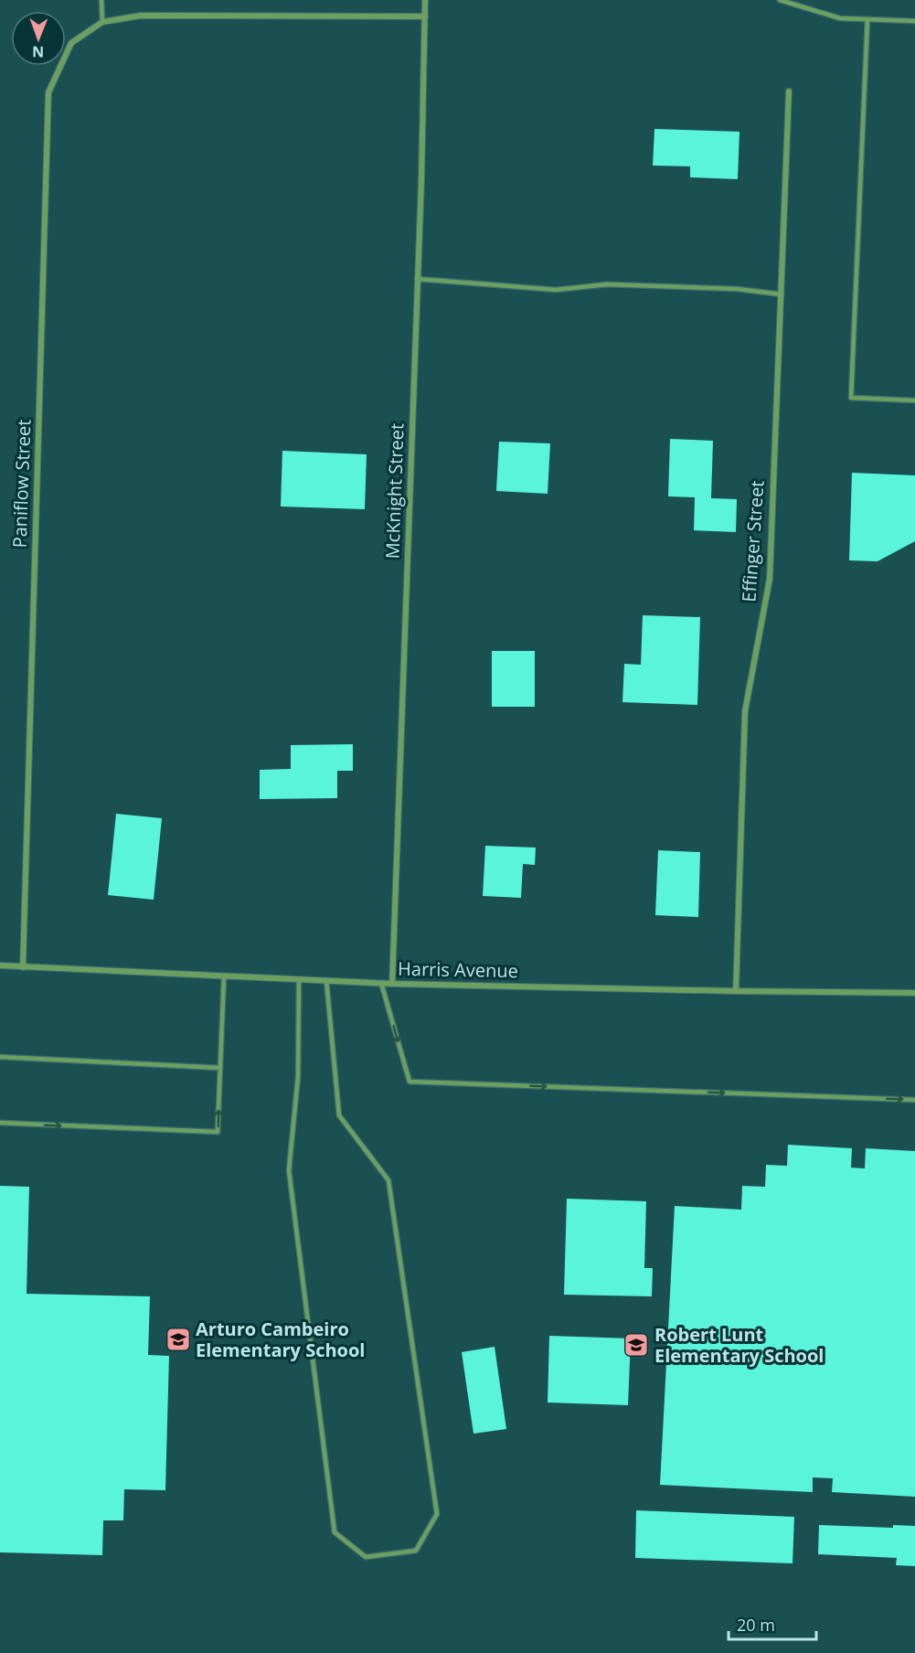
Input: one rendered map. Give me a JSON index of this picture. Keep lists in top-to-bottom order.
{
  "streets": {
    "street": [
      "Paniflow Street",
      "McKnight Street",
      "Effinger Street",
      "Harris Avenue"
    ]
  },
  "crossings": [
    ["Paniflow Street", "Harris Avenue"],
    ["McKnight Street", "Harris Avenue"],
    ["Effinger Street", "Harris Avenue"]
  ],
  "places": {
    "school or university": ["Arturo Cambeiro Elementary School", "Robert Lunt Elementary School"]
  },
  "scale_bar": "20 m",
  "north": "bottom"
}
